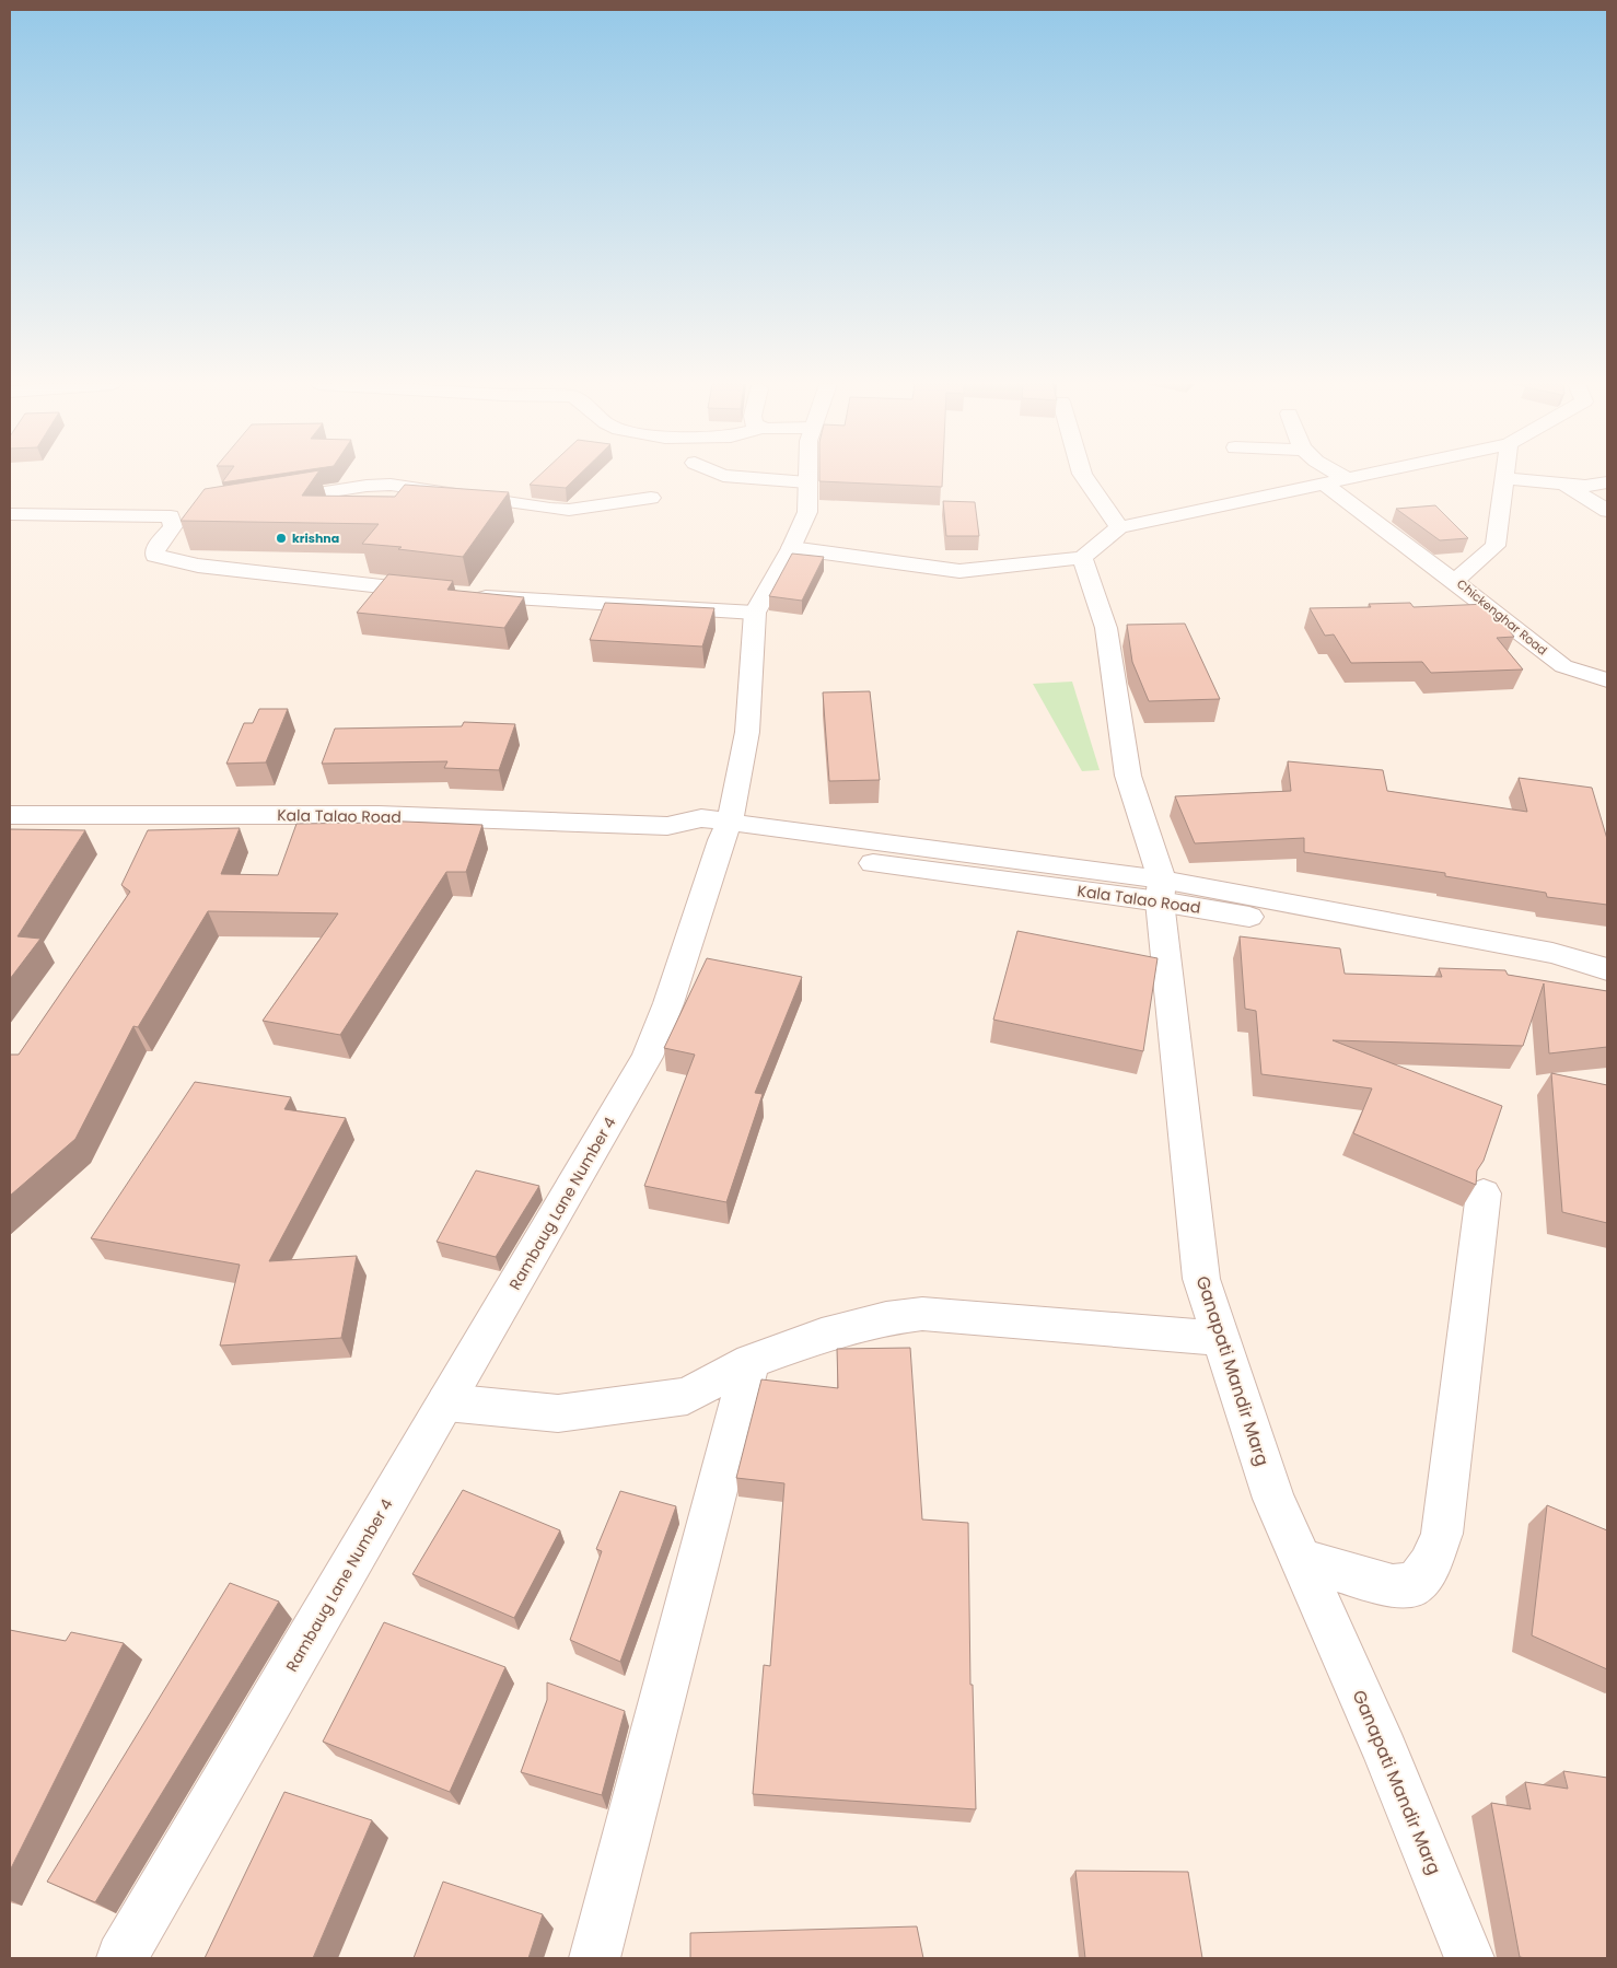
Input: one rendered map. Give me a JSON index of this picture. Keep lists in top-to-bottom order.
{
  "streets": {
    "street": [
      "Chickenghar Road",
      "Kala Talao Road",
      "Rambaug Lane Number 4",
      "Ganapati Mandir Marg"
    ]
  },
  "crossings": [
    ["Kala Talao Road", "Rambaug Lane Number 4"],
    ["Kala Talao Road", "Ganapati Mandir Marg"]
  ],
  "places": ["krishna"]
}
